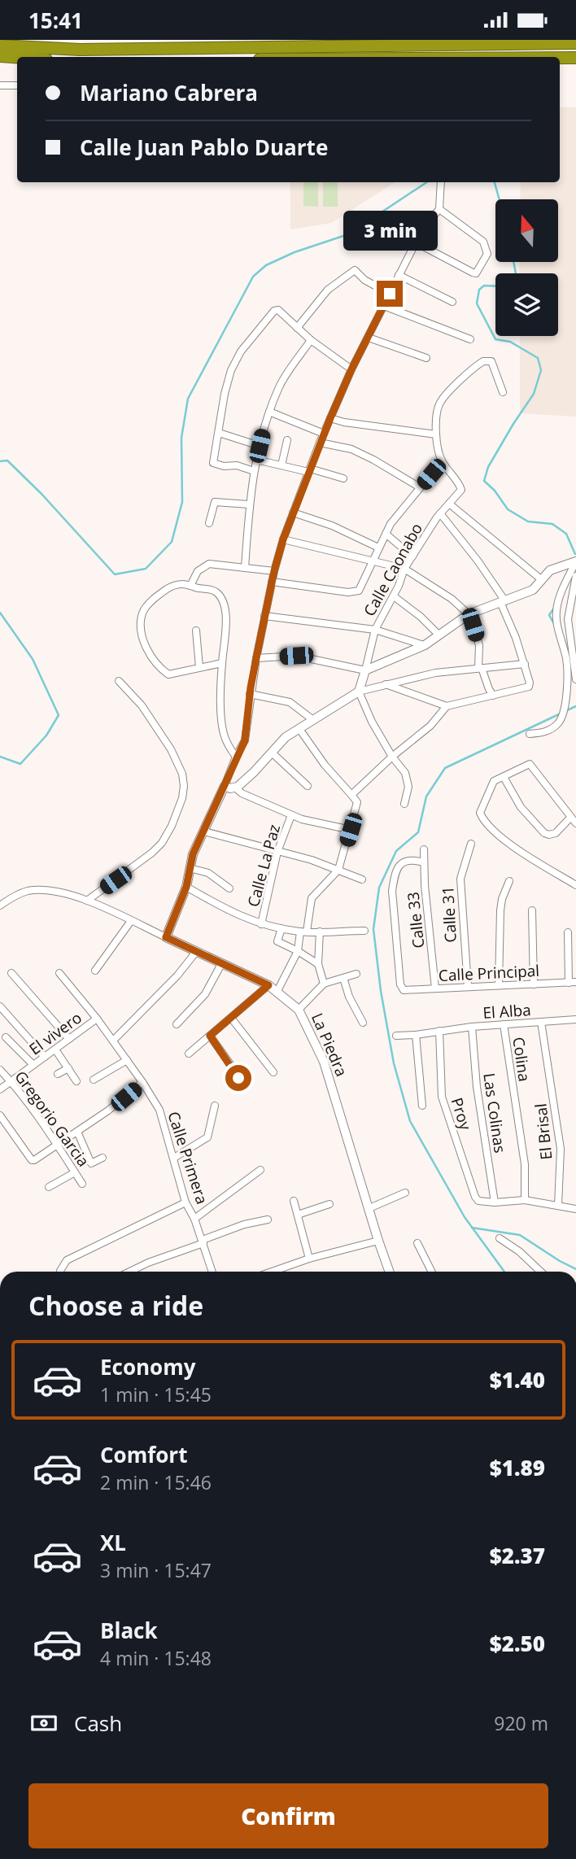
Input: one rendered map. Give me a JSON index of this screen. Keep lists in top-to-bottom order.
{
  "streets": {
    "street": [
      "Calle Caonabo",
      "Calle La Paz",
      "Calle 31",
      "Calle 33",
      "Calle Principal",
      "El Alba",
      "El vivero",
      "La Piedra",
      "Colina",
      "Las Colinas",
      "Proy",
      "Gregorio Garcia",
      "El Brisal",
      "Calle Primera"
    ]
  },
  "crossings": [
    ["Calle 31", "Calle Principal"],
    ["Calle 33", "Calle Principal"],
    ["El Alba", "Colina"],
    ["El Alba", "Las Colinas"],
    ["El Alba", "Proy"],
    ["El Alba", "El Brisal"],
    ["El vivero", "Gregorio Garcia"],
    ["El vivero", "Calle Primera"],
    ["Las Colinas", "Proy"]
  ],
  "north": "top",
  "page": {
    "status": "15:41",
    "banner": ["Mariano Cabrera", "Calle Juan Pablo Duarte"],
    "bubble": "3 min",
    "heading": "Choose a ride",
    "list": [
      {
        "name": "Economy",
        "note": "1 min · 15:45",
        "value": "$1.40"
      },
      {
        "name": "Comfort",
        "note": "2 min · 15:46",
        "value": "$1.89"
      },
      {
        "name": "XL",
        "note": "3 min · 15:47",
        "value": "$2.37"
      },
      {
        "name": "Black",
        "note": "4 min · 15:48",
        "value": "$2.50"
      }
    ],
    "pay": ["Cash", "920 m"],
    "buttons": "Confirm"
  }
}
